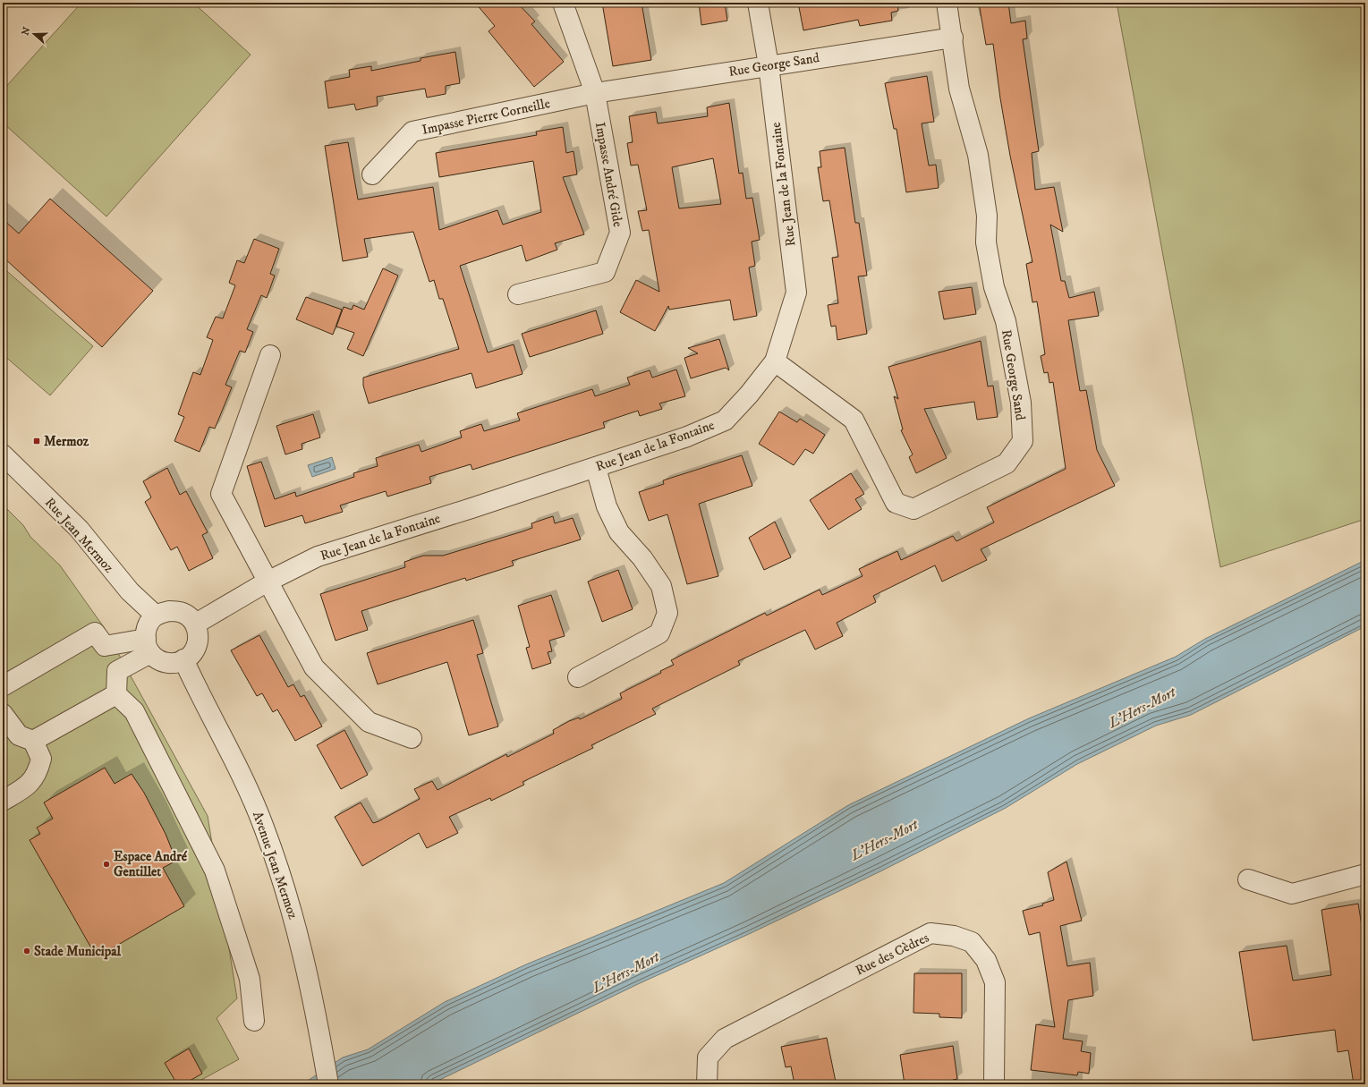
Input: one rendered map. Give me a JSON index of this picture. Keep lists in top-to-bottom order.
{
  "streets": {
    "street": [
      "Rue George Sand",
      "Impasse Pierre Corneille",
      "Impasse André Gide",
      "Rue Jean de la Fontaine",
      "Rue Jean Mermoz",
      "Avenue Jean Mermoz",
      "Rue des Cèdres"
    ]
  },
  "crossings": [
    ["Rue George Sand", "Impasse Pierre Corneille"],
    ["Rue George Sand", "Impasse André Gide"],
    ["Rue George Sand", "Rue Jean de la Fontaine"],
    ["Impasse Pierre Corneille", "Impasse André Gide"],
    ["Rue Jean de la Fontaine", "Rue Jean Mermoz"],
    ["Rue Jean de la Fontaine", "Avenue Jean Mermoz"],
    ["Rue Jean Mermoz", "Avenue Jean Mermoz"]
  ],
  "water": ["L'Hers-Mort"],
  "places": {
    "transit": ["Mermoz"],
    "other": ["Espace André Gentillet", "Stade Municipal"]
  },
  "north": "left"
}
